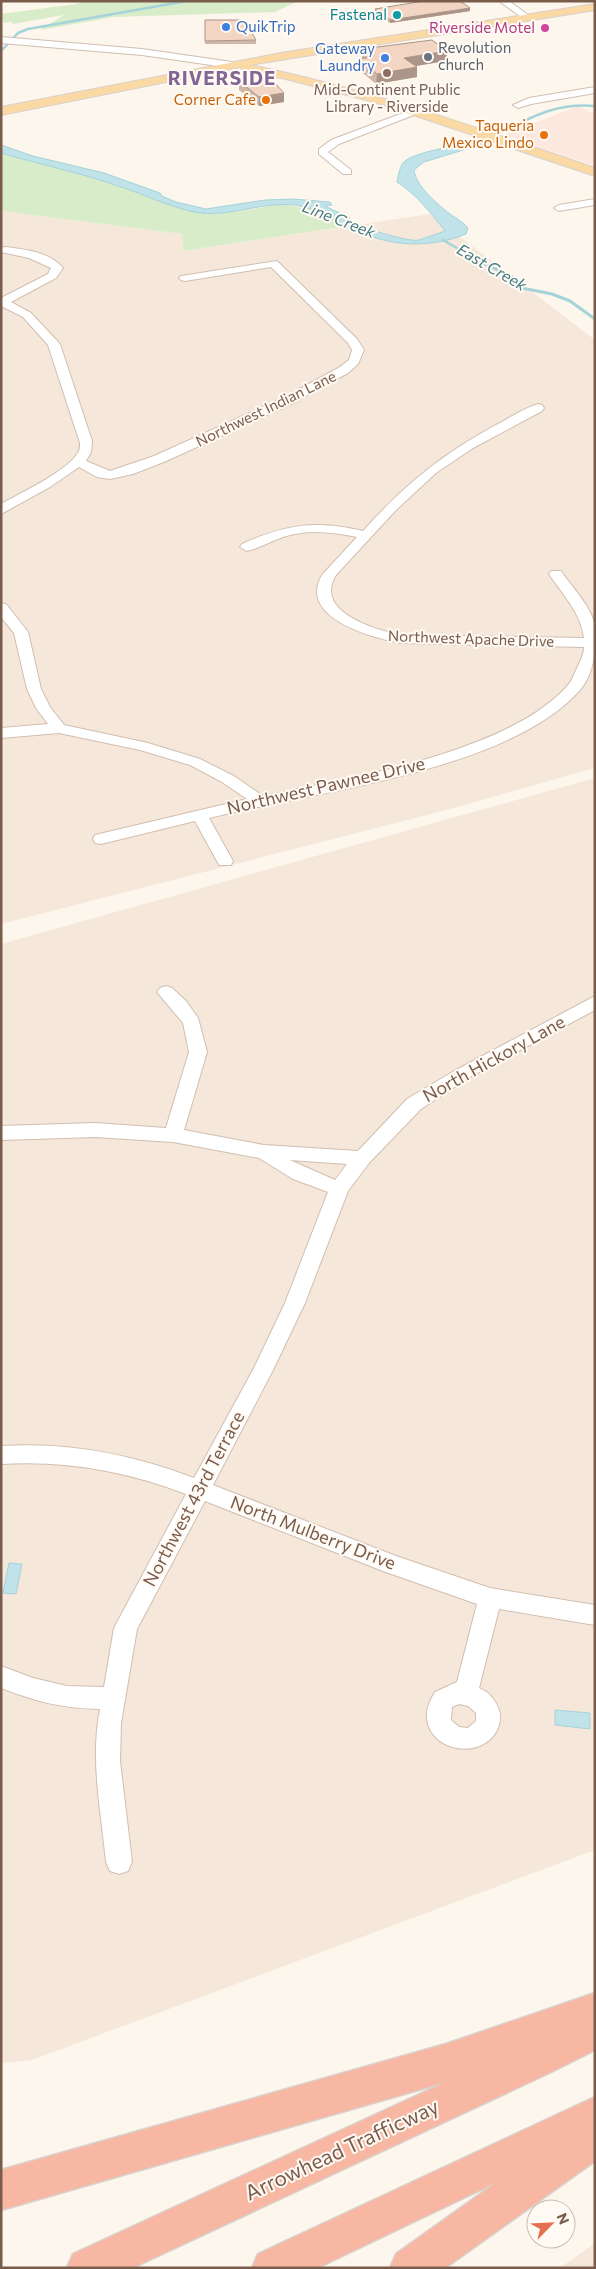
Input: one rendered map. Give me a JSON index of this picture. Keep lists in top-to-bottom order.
{
  "streets": {
    "highway": ["Arrowhead Trafficway"],
    "street": [
      "Northwest Indian Lane",
      "Northwest Apache Drive",
      "Northwest Pawnee Drive",
      "North Hickory Lane",
      "Northwest 43rd Terrace",
      "North Mulberry Drive"
    ]
  },
  "crossings": [
    ["Northwest Apache Drive", "Northwest Pawnee Drive"],
    ["North Hickory Lane", "Northwest 43rd Terrace"],
    ["Northwest 43rd Terrace", "North Mulberry Drive"]
  ],
  "districts": ["RIVERSIDE"],
  "water": ["Line Creek", "East Creek"],
  "places": [
    "Fastenal",
    "QuikTrip",
    "Riverside Motel",
    "Revolution church",
    "Gateway Laundry",
    "Mid-Continent Public Library - Riverside",
    "Corner Cafe",
    "Taqueria Mexico Lindo"
  ],
  "north": "top right"
}
